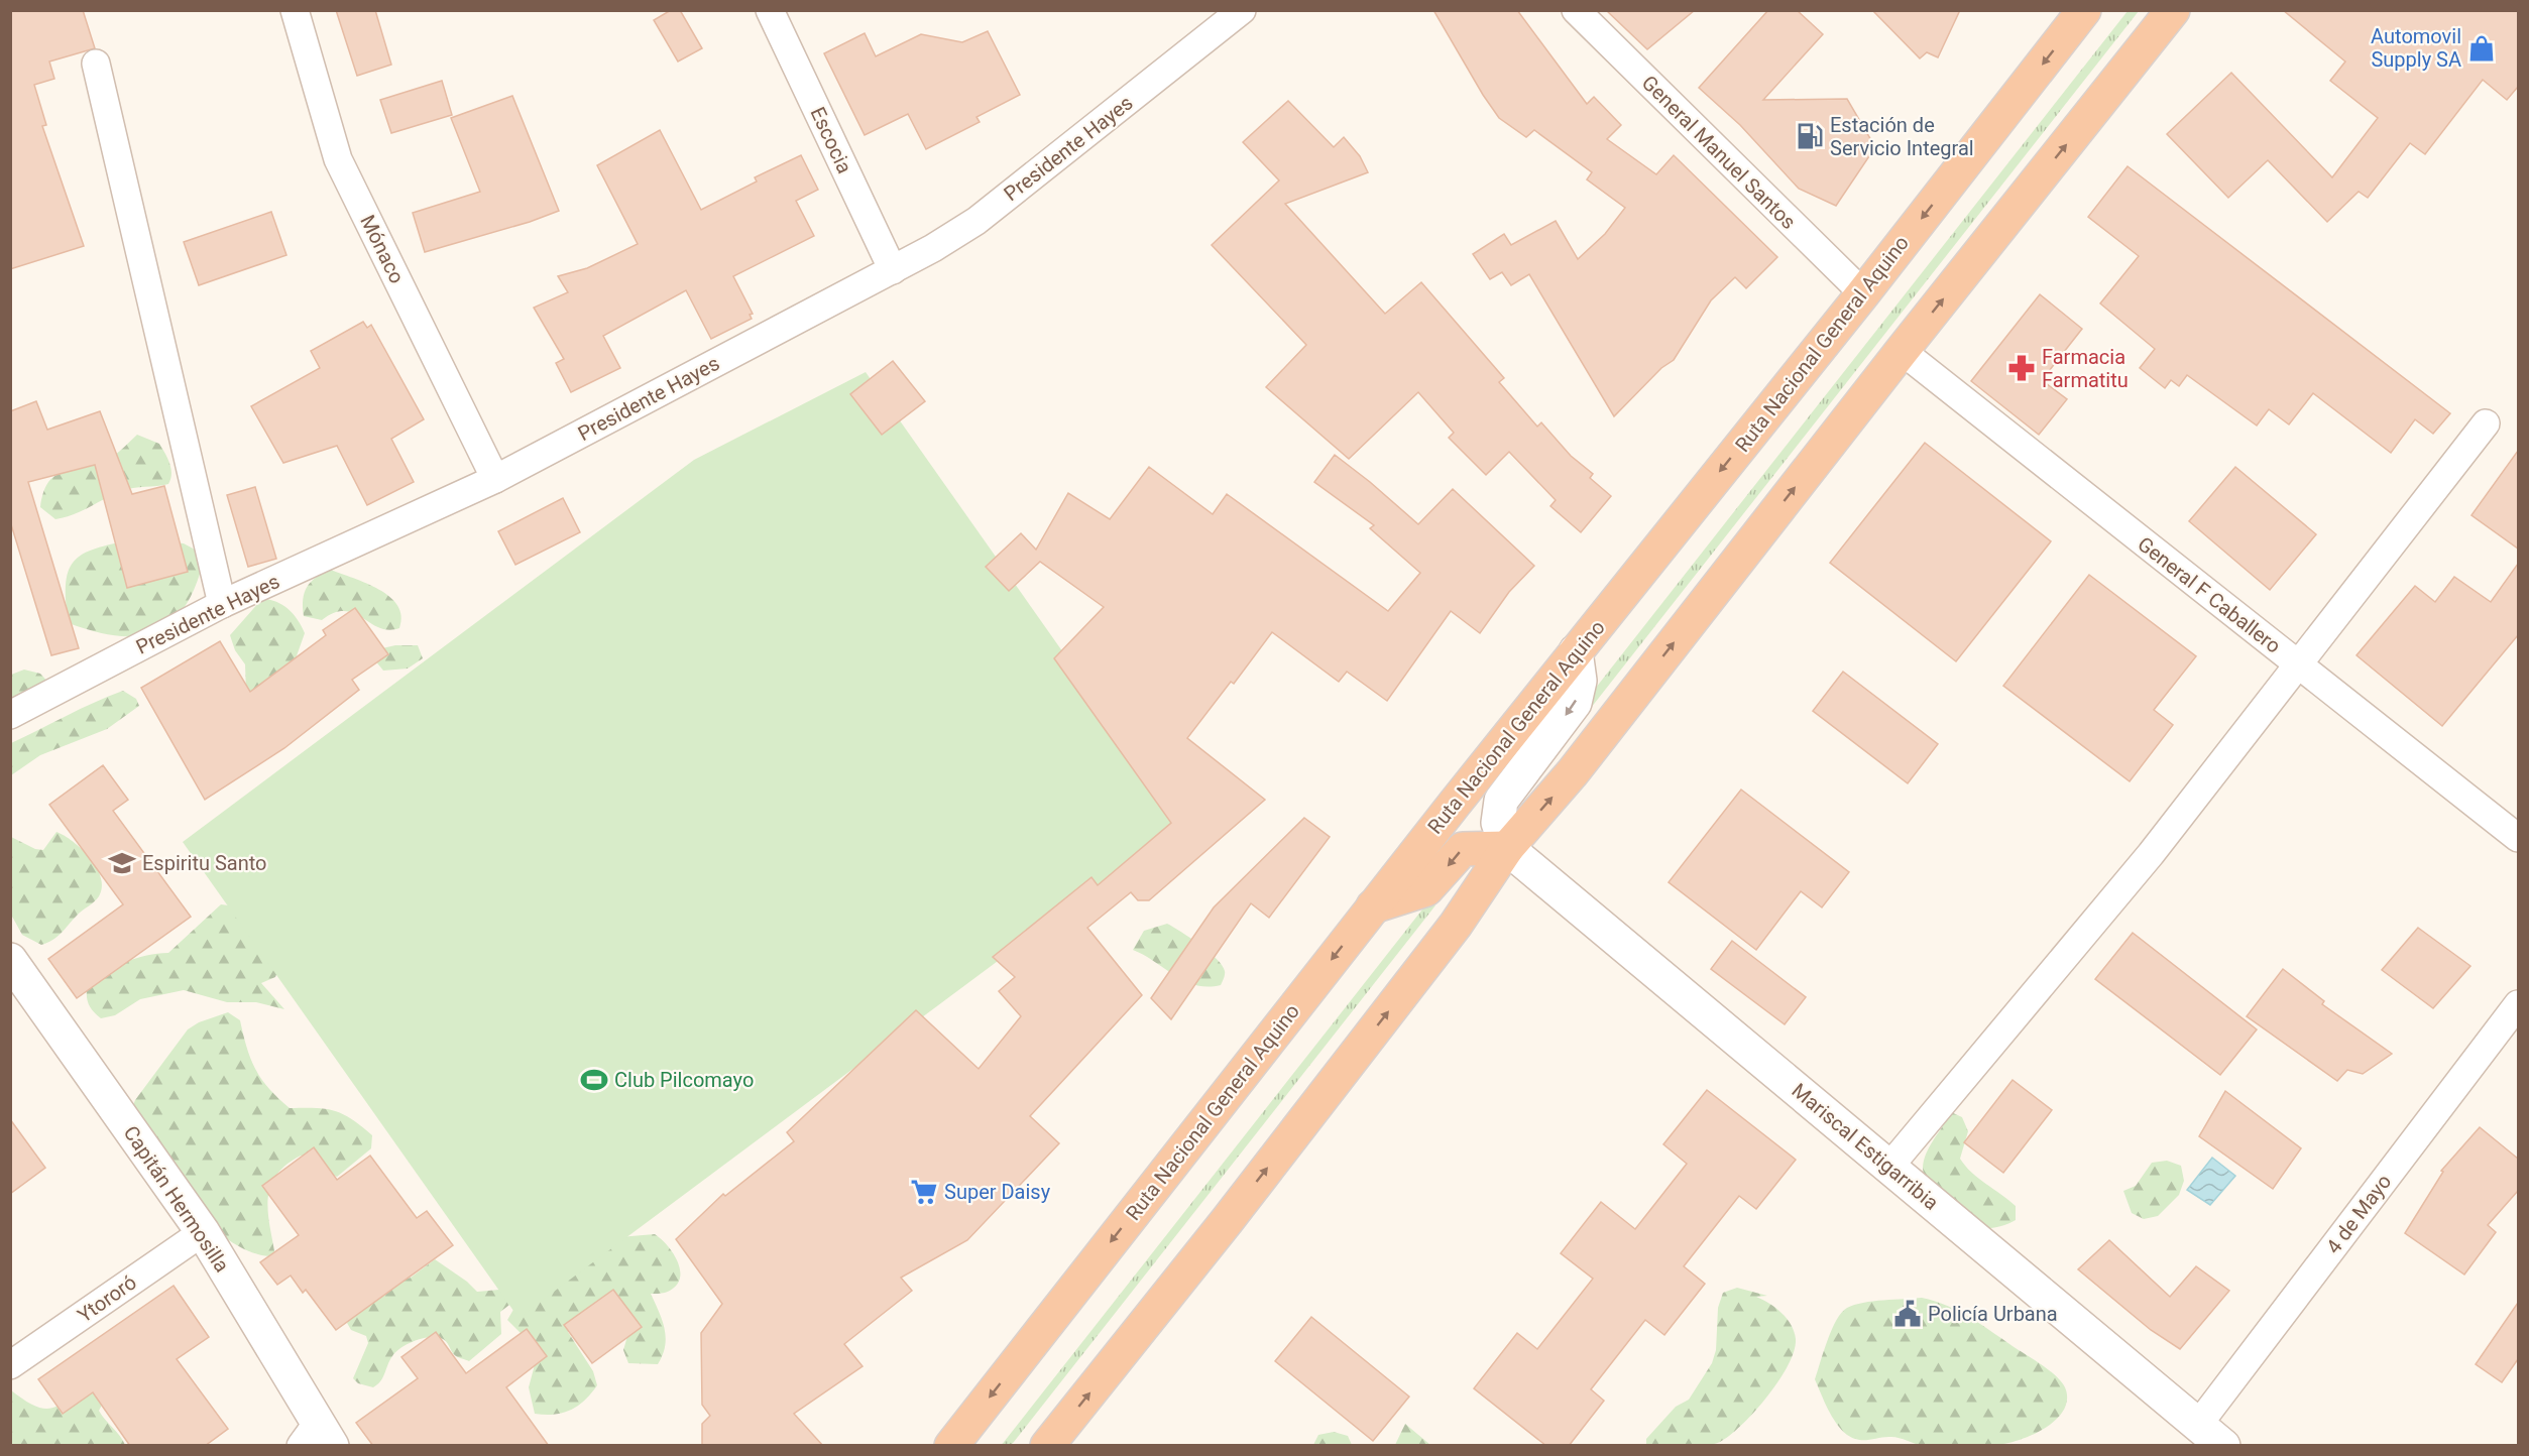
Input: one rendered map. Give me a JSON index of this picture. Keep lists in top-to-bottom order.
{
  "streets": {
    "highway": ["Ruta Nacional General Aquino"],
    "street": [
      "Escocia",
      "Presidente Hayes",
      "General Manuel Santos",
      "Mónaco",
      "General F Caballero",
      "Mariscal Estigarribia",
      "Capitán Hermosilla",
      "4 de Mayo",
      "Ytororó"
    ]
  },
  "crossings": [
    ["Escocia", "Presidente Hayes"],
    ["Presidente Hayes", "Mónaco"],
    ["General Manuel Santos", "Ruta Nacional General Aquino"],
    ["Mariscal Estigarribia", "4 de Mayo"],
    ["Capitán Hermosilla", "Ytororó"]
  ],
  "places": {
    "shop": ["Automovil Supply SA"],
    "fuel station": ["Estación de Servicio Integral"],
    "pharmacy": ["Farmacia Farmatitu"],
    "school or university": ["Espiritu Santo"],
    "sports": ["Club Pilcomayo"],
    "supermarket": ["Super Daisy"],
    "public building": ["Policía Urbana"]
  }
}
